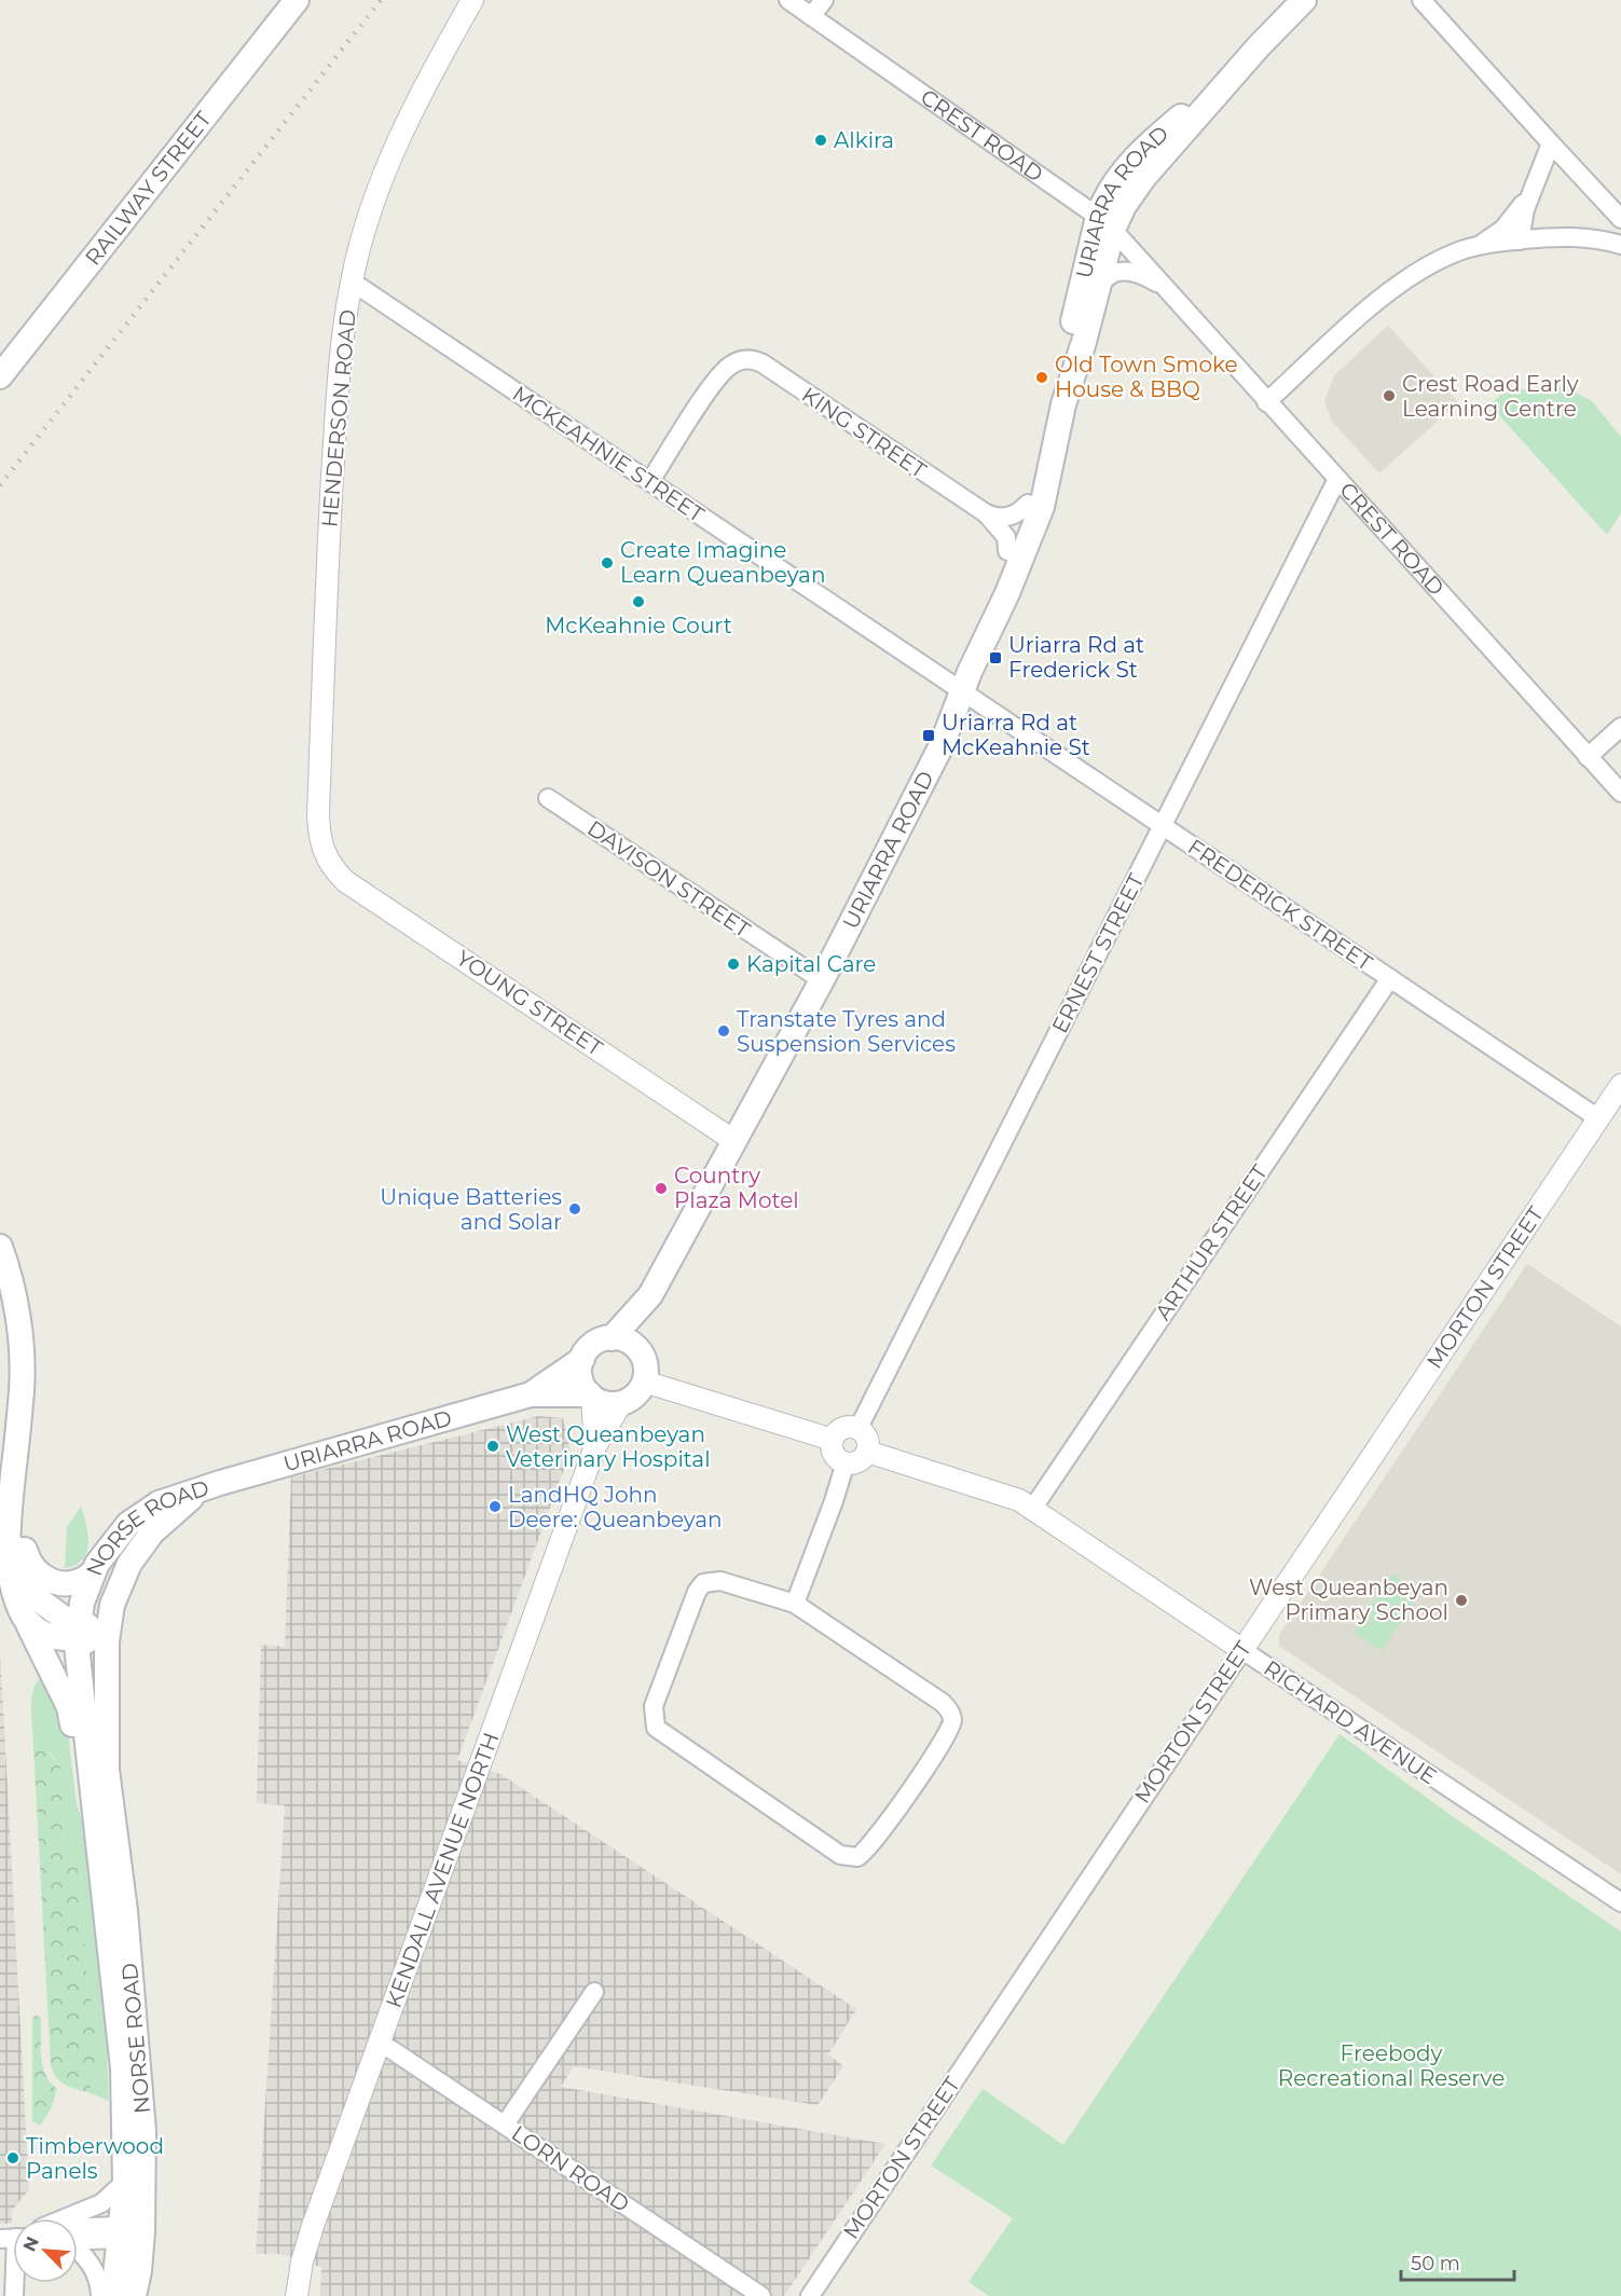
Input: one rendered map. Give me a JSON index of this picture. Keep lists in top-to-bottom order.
{
  "streets": {
    "main road": ["RAILWAY STREET", "URIARRA ROAD", "NORSE ROAD"],
    "street": [
      "CREST ROAD",
      "HENDERSON ROAD",
      "KING STREET",
      "MCKEAHNIE STREET",
      "DAVISON STREET",
      "FREDERICK STREET",
      "ERNEST STREET",
      "YOUNG STREET",
      "ARTHUR STREET",
      "MORTON STREET",
      "RICHARD AVENUE",
      "KENDALL AVENUE NORTH",
      "LORN ROAD"
    ]
  },
  "crossings": [
    ["CREST ROAD", "URIARRA ROAD"],
    ["CREST ROAD", "ERNEST STREET"],
    ["URIARRA ROAD", "KING STREET"],
    ["URIARRA ROAD", "MCKEAHNIE STREET"],
    ["URIARRA ROAD", "DAVISON STREET"],
    ["URIARRA ROAD", "FREDERICK STREET"],
    ["URIARRA ROAD", "YOUNG STREET"],
    ["URIARRA ROAD", "NORSE ROAD"],
    ["URIARRA ROAD", "KENDALL AVENUE NORTH"],
    ["HENDERSON ROAD", "MCKEAHNIE STREET"],
    ["HENDERSON ROAD", "YOUNG STREET"],
    ["KING STREET", "MCKEAHNIE STREET"],
    ["MCKEAHNIE STREET", "FREDERICK STREET"],
    ["FREDERICK STREET", "ERNEST STREET"],
    ["FREDERICK STREET", "ARTHUR STREET"],
    ["FREDERICK STREET", "MORTON STREET"],
    ["ERNEST STREET", "RICHARD AVENUE"],
    ["ARTHUR STREET", "RICHARD AVENUE"],
    ["MORTON STREET", "RICHARD AVENUE"],
    ["KENDALL AVENUE NORTH", "LORN ROAD"]
  ],
  "parks": ["Freebody Recreational Reserve"],
  "places": {
    "other": [
      "Alkira",
      "Old Town Smoke House & BBQ",
      "Crest Road Early Learning Centre",
      "Create Imagine Learn Queanbeyan",
      "McKeahnie Court",
      "Kapital Care",
      "Transtate Tyres and Suspension Services",
      "Country Plaza Motel",
      "Unique Batteries and Solar",
      "West Queanbeyan Veterinary Hospital",
      "LandHQ John Deere: Queanbeyan",
      "West Queanbeyan Primary School",
      "Timberwood Panels"
    ],
    "transit": ["Uriarra Rd at Frederick St", "Uriarra Rd at McKeahnie St"]
  },
  "scale_bar": "50 m",
  "north": "top left"
}
